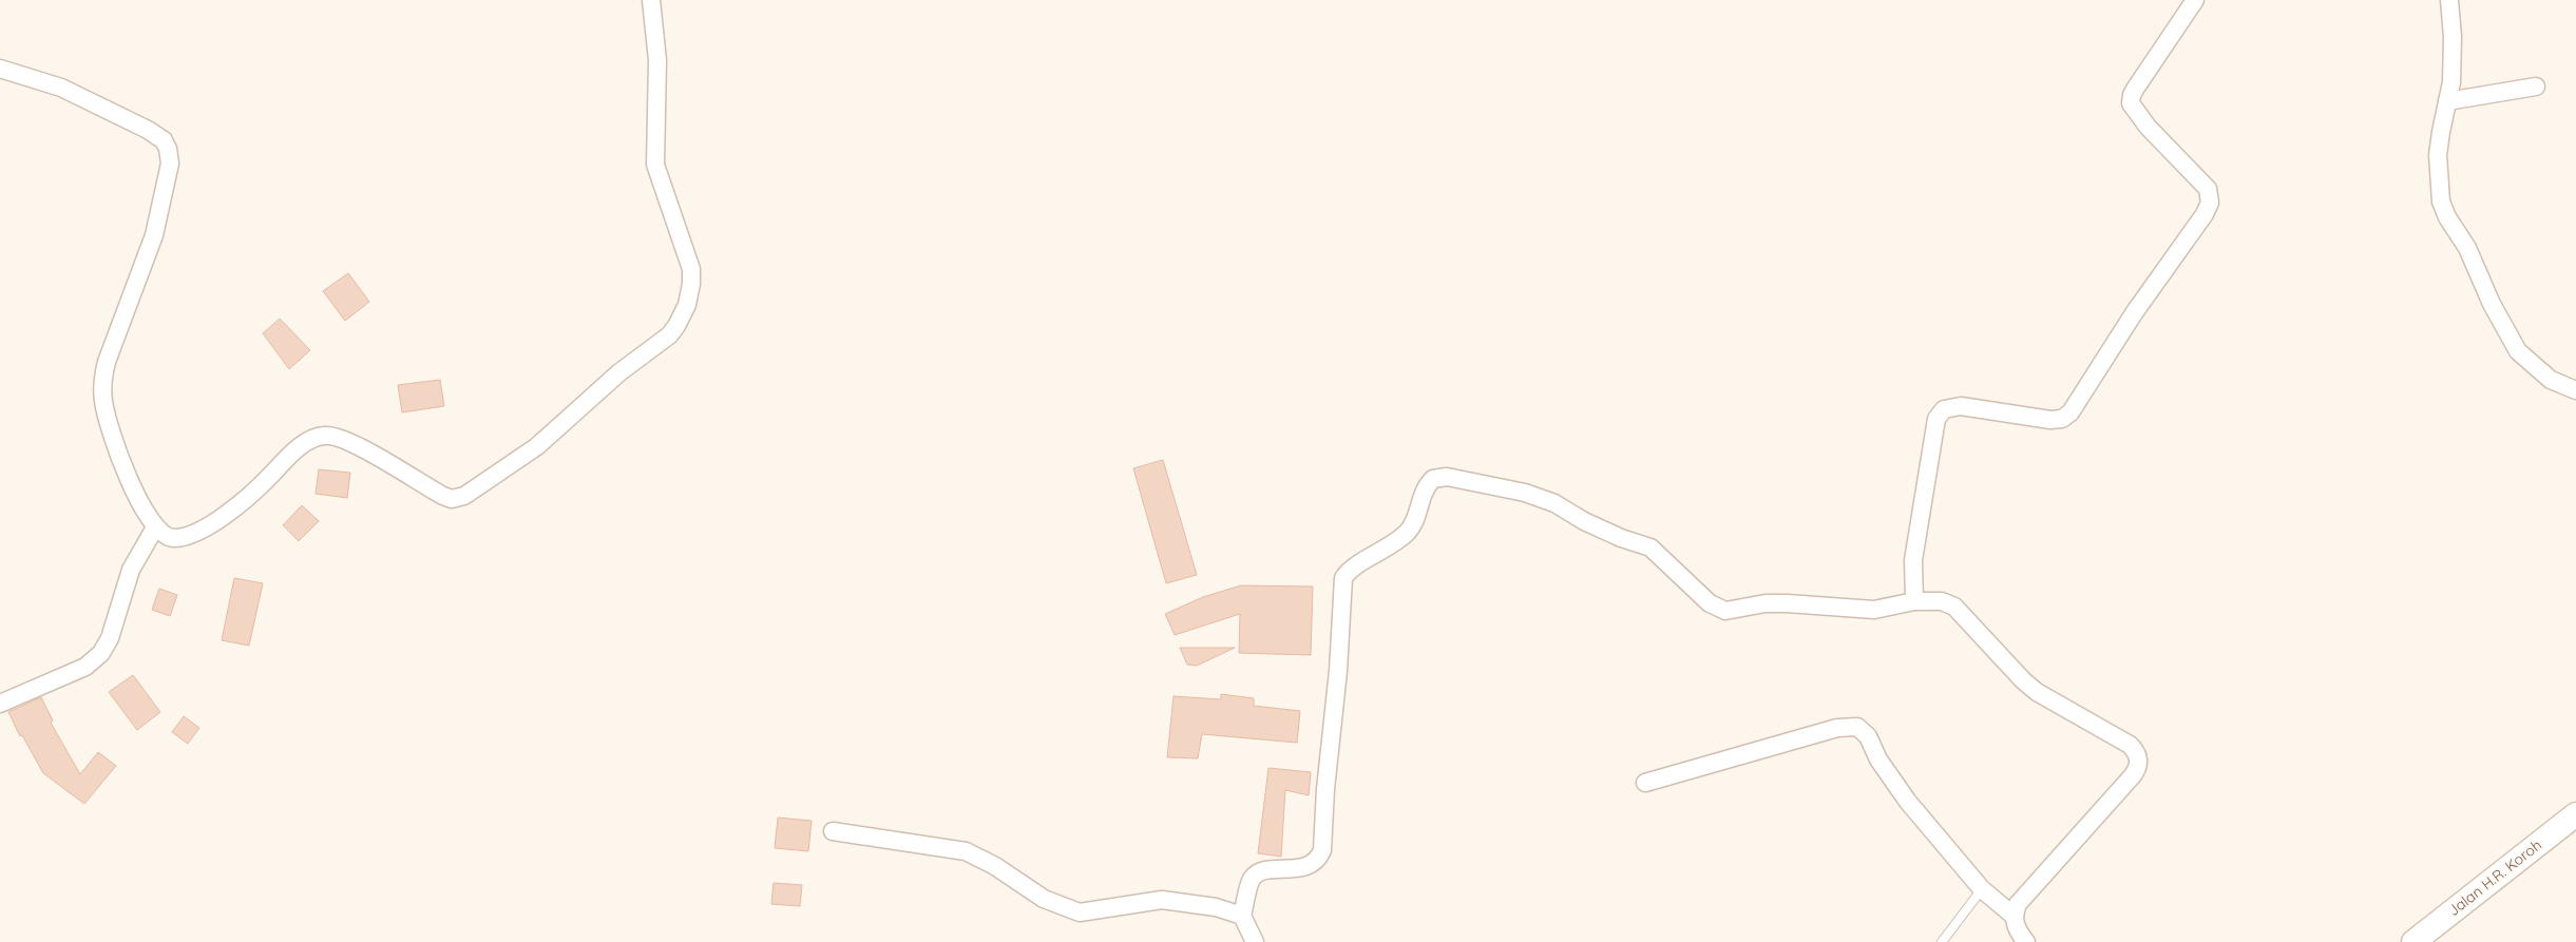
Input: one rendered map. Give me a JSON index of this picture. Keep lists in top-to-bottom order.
{
  "streets": {
    "main road": ["Jalan H.R. Koroh"]
  }
}
